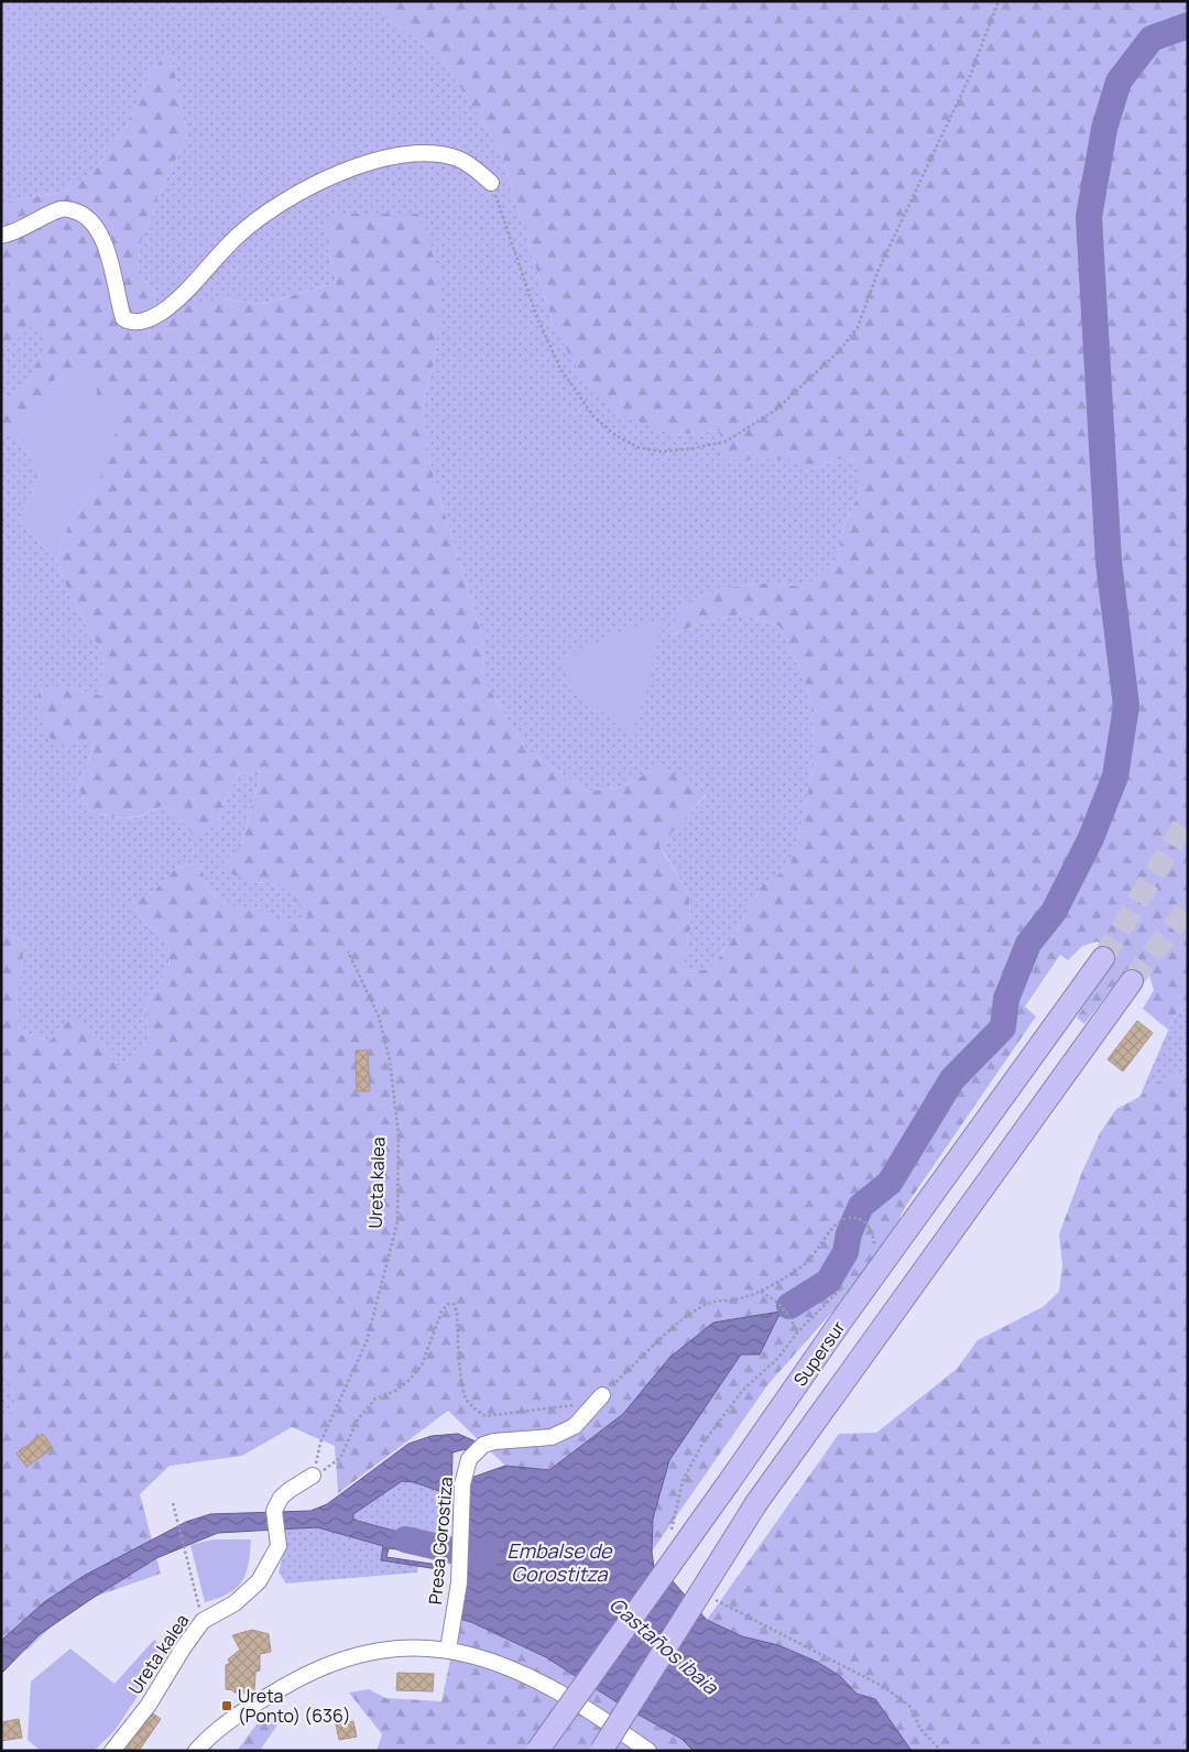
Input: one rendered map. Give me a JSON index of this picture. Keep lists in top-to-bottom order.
{
  "streets": {
    "highway": ["Supersur"],
    "street": ["Ureta kalea", "Presa Gorostiza"]
  },
  "water": ["Embalse de Gorostitza", "Castaños ibaia"],
  "places": {
    "transit": ["Ureta (Ponto) (636)"]
  }
}
